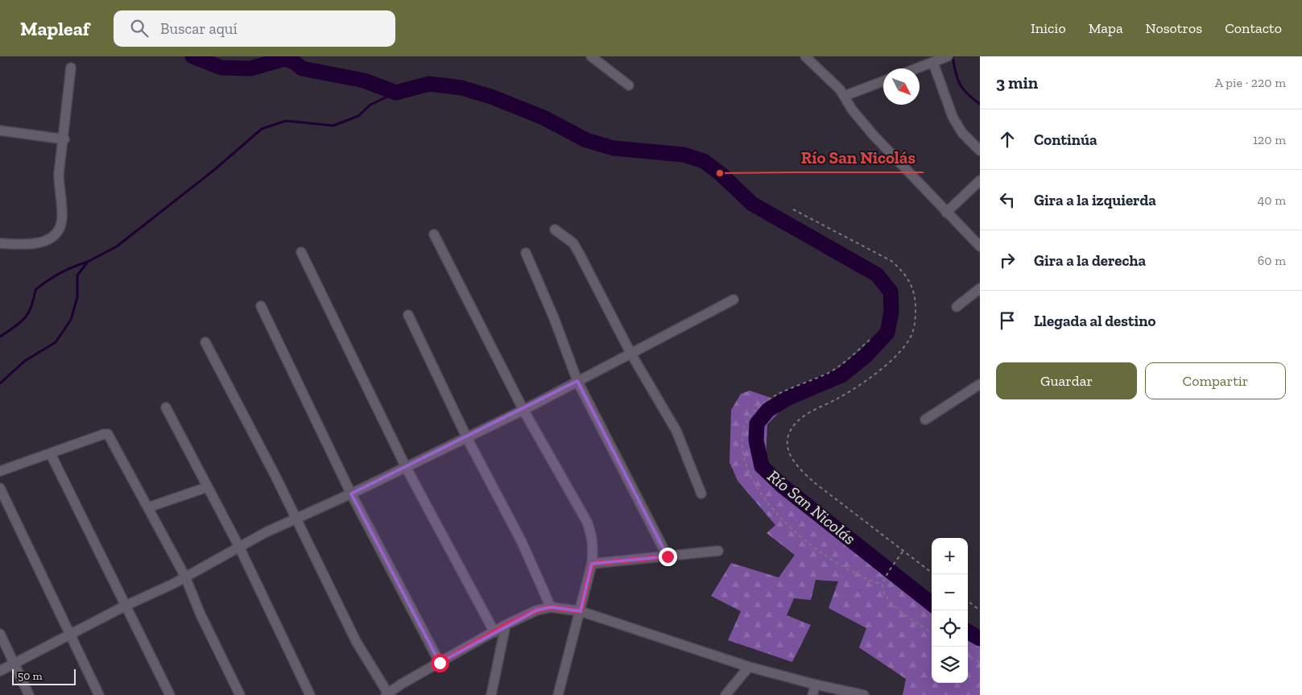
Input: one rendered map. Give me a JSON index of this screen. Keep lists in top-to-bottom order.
{
  "water": ["Río San Nicolás"],
  "places": ["Río San Nicolás"],
  "scale_bar": "50 m",
  "north": "bottom right",
  "page": {
    "header": "Mapleaf",
    "search": "Buscar aquí",
    "nav": [
      "Inicio",
      "Mapa",
      "Nosotros",
      "Contacto"
    ],
    "heading": ["3 min", "A pie · 220 m"],
    "list": [
      ["Continúa", "120 m"],
      ["Gira a la izquierda", "40 m"],
      ["Gira a la derecha", "60 m"],
      "Llegada al destino"
    ],
    "buttons": ["Guardar", "Compartir"],
    "map_buttons": ["+", "−"],
    "scale": "50 m"
  }
}
